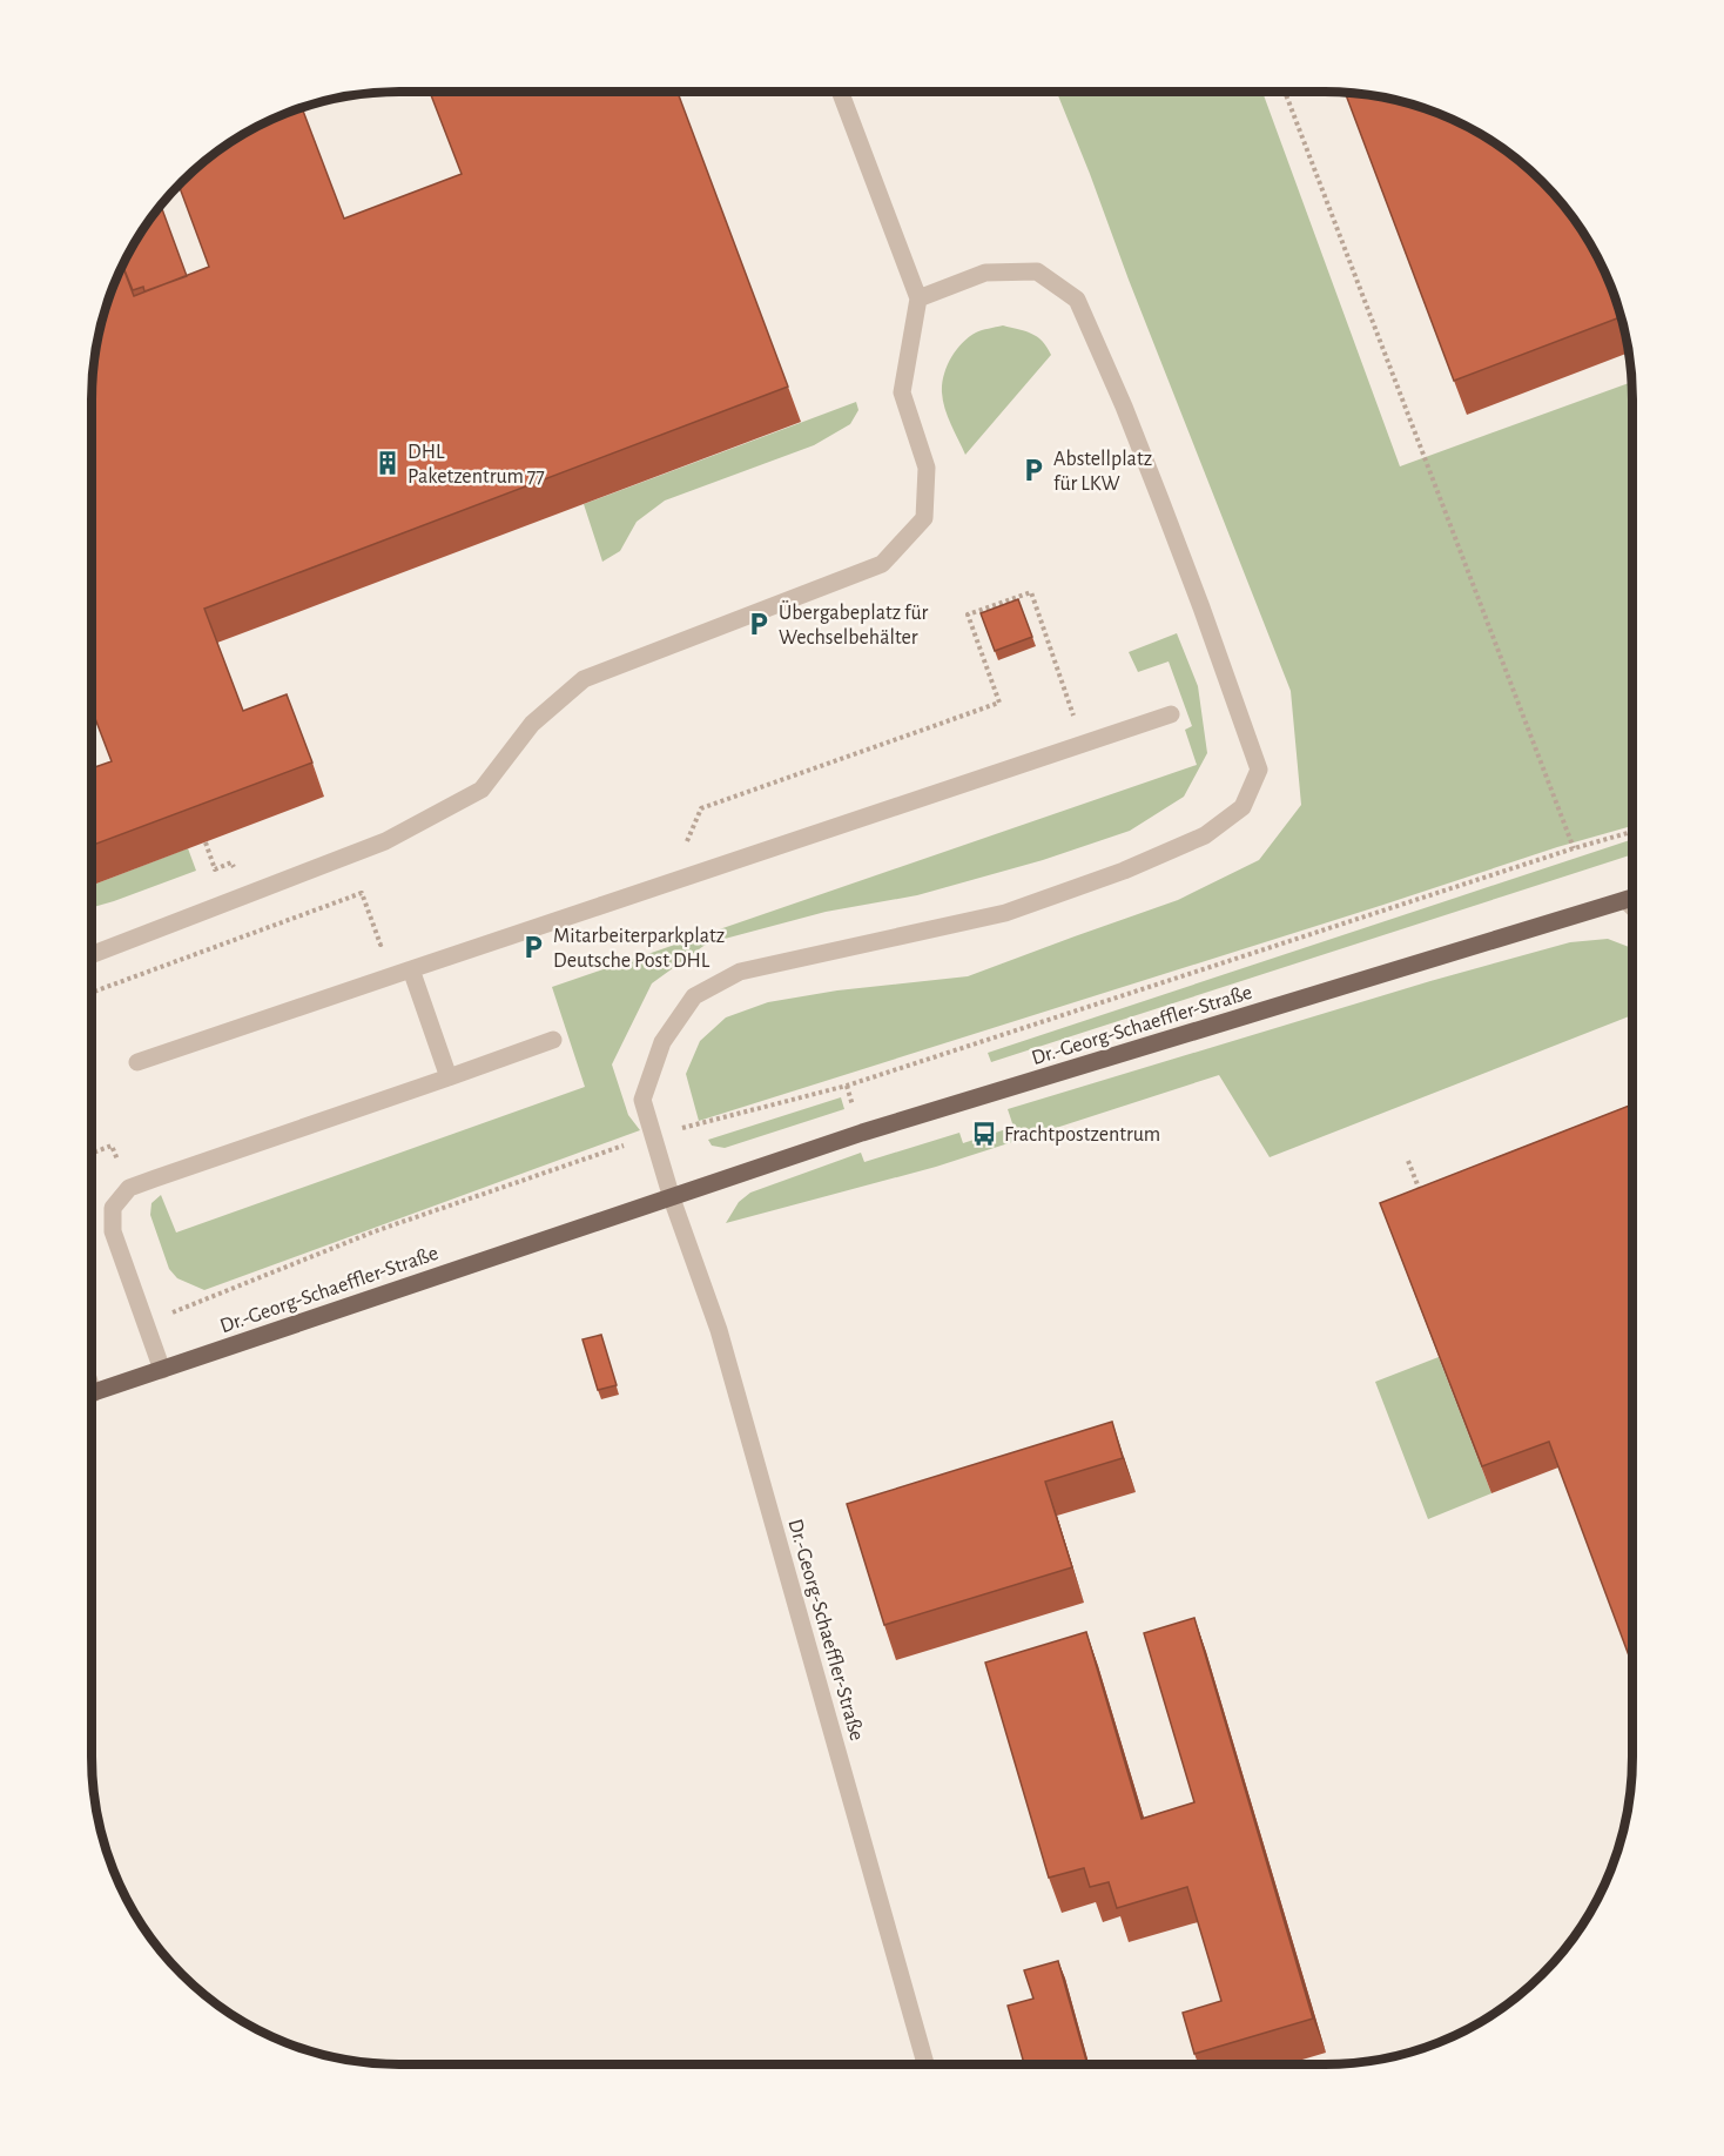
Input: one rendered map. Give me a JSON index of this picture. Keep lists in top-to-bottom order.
{
  "streets": {
    "main road": ["Dr.-Georg-Schaeffler-Straße"]
  },
  "places": {
    "building": ["DHL Paketzentrum 77"],
    "parking": ["Abstellplatz für LKW", "Übergabeplatz für Wechselbehälter", "Mitarbeiterparkplatz Deutsche Post DHL"],
    "bus stop": ["Frachtpostzentrum"]
  }
}
